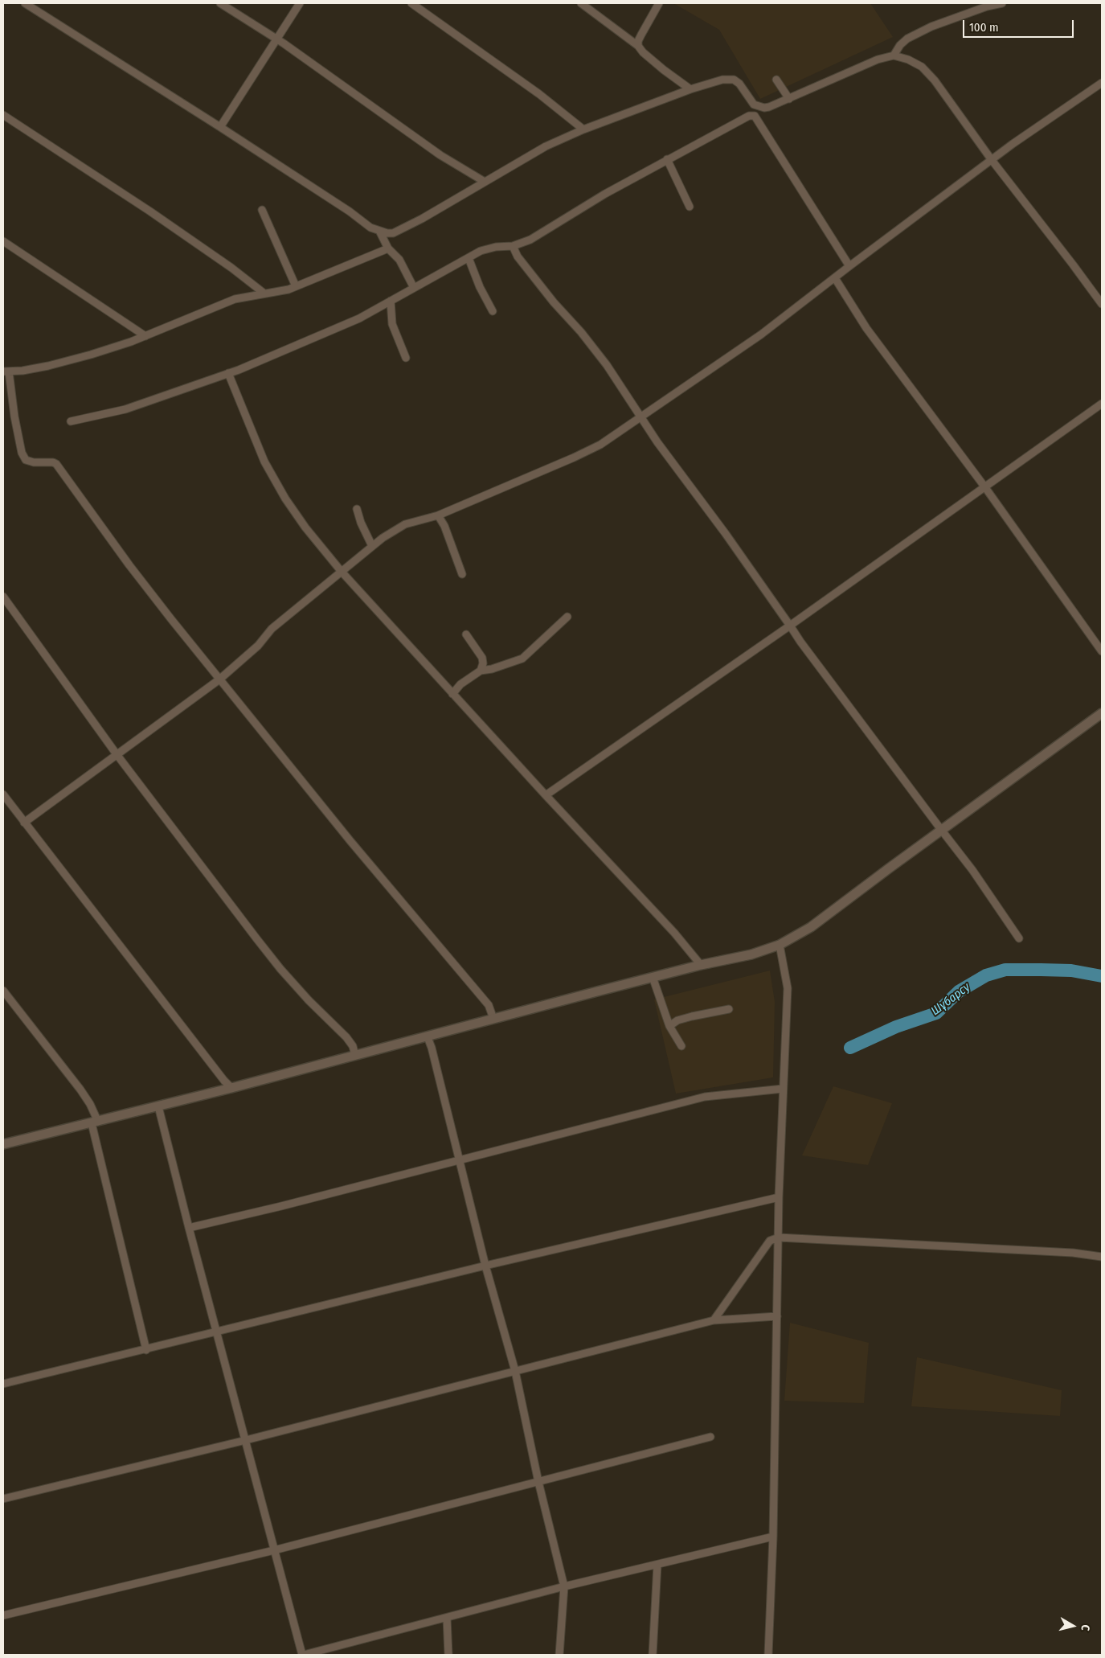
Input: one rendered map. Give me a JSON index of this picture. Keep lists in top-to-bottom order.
{
  "water": ["Шұбарсу"],
  "scale_bar": "100 m",
  "north": "right"
}
